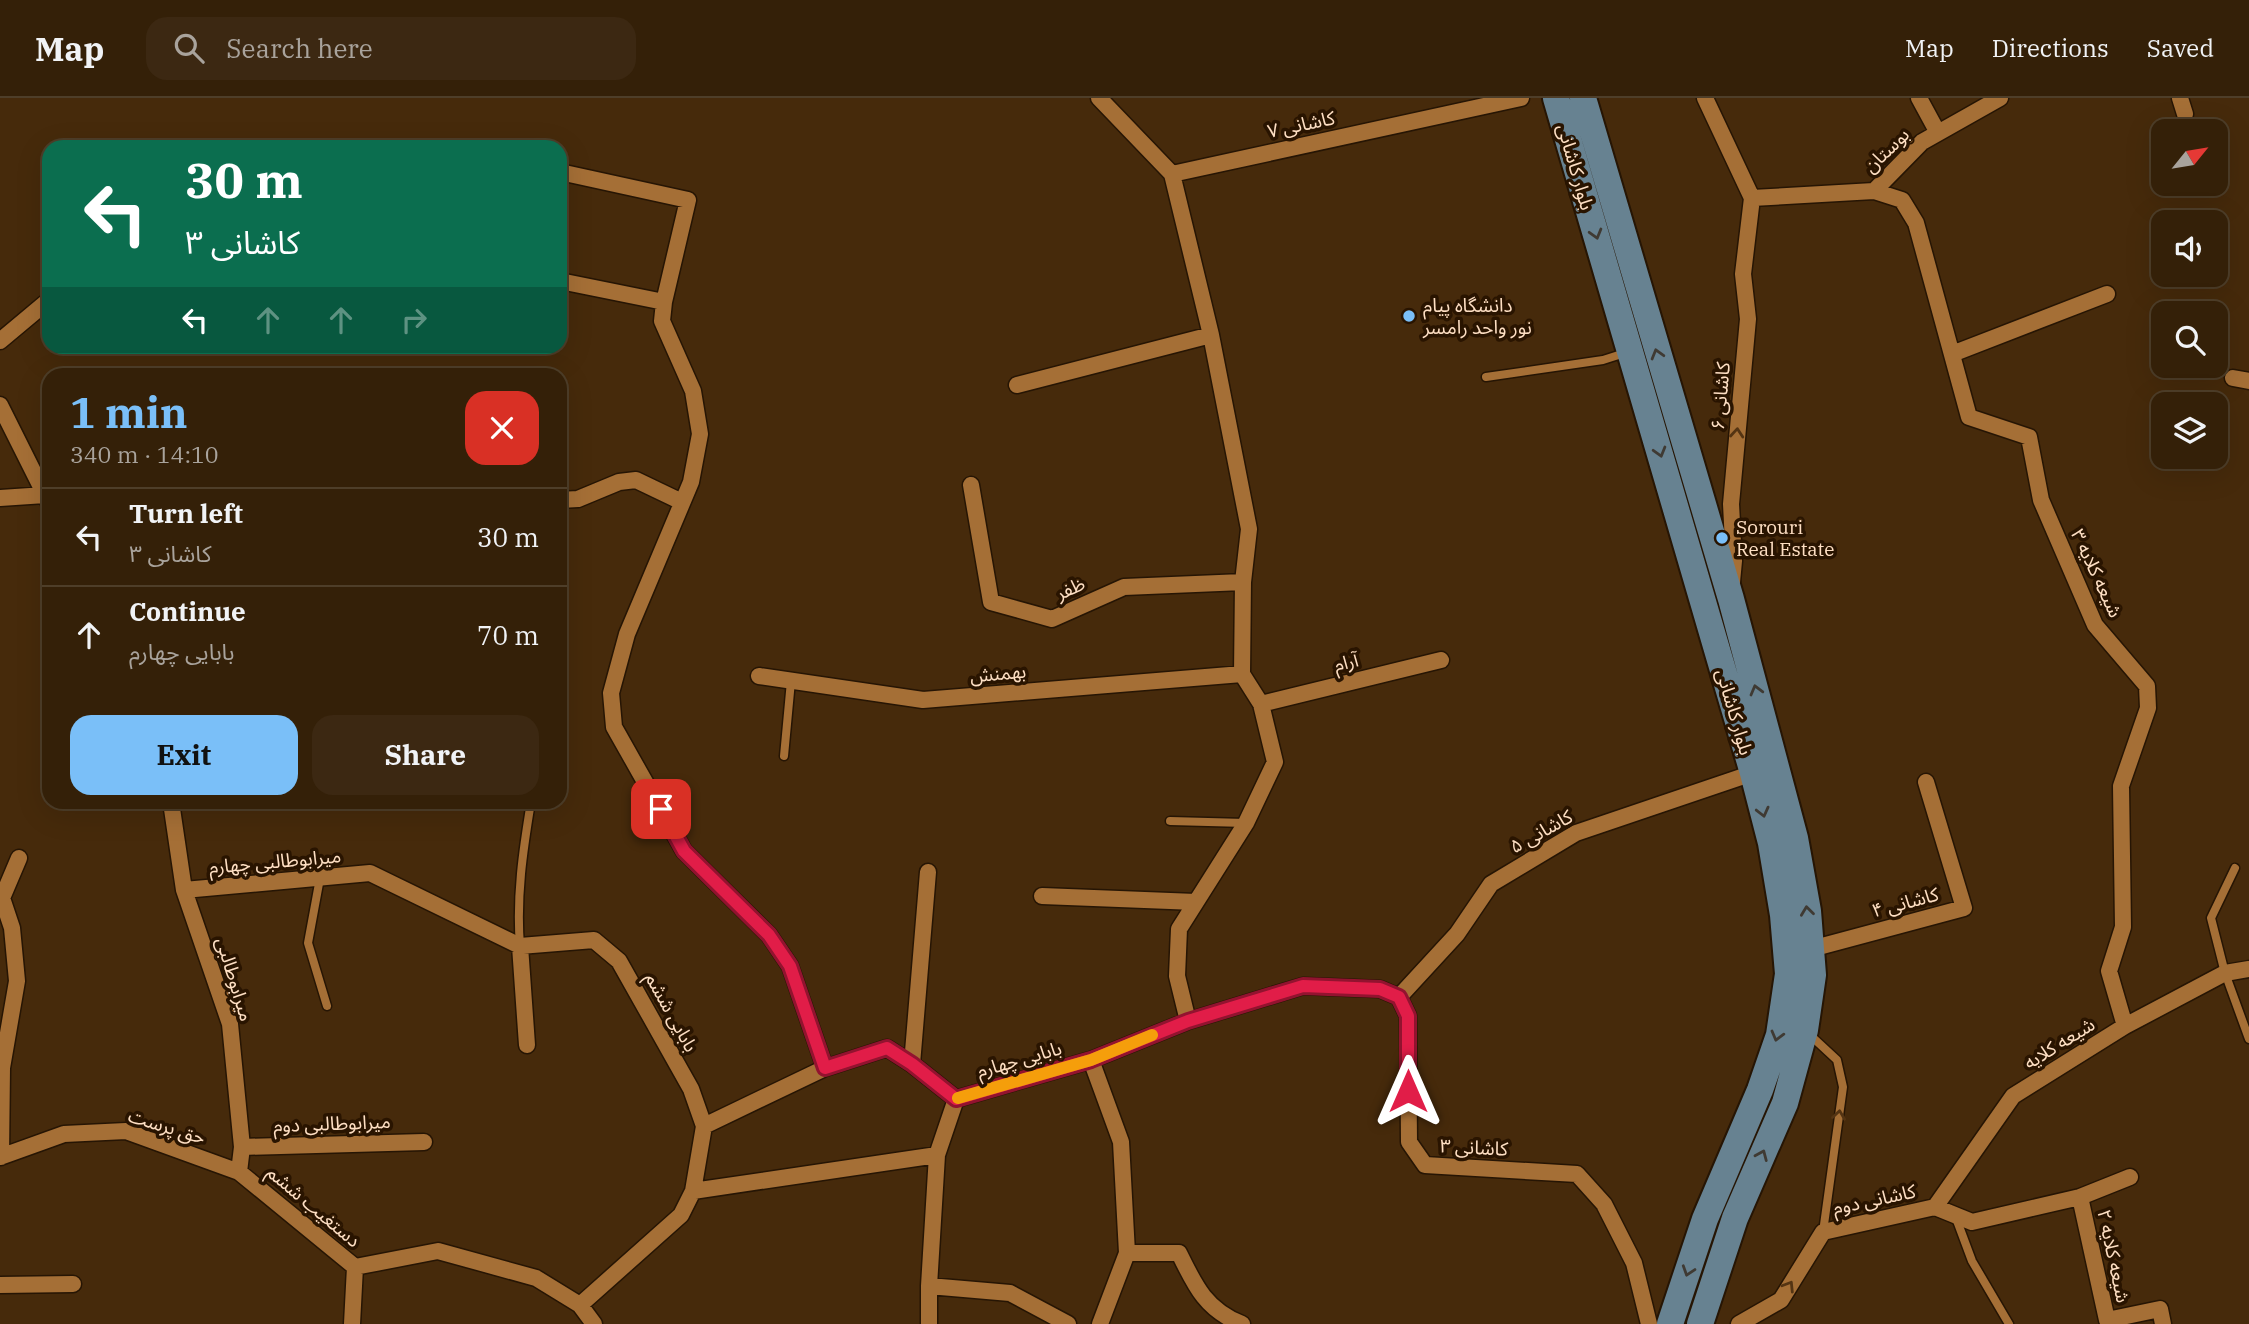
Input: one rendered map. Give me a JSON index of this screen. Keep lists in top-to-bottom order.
{
  "streets": {
    "main road": ["بلوار کاشانی"],
    "street": [
      "کاشانی ۷",
      "بوستان",
      "کاشانی ۶",
      "شیعه کلایه ۳",
      "ظفر",
      "آرام",
      "بهمنش",
      "کاشانی ۵",
      "میرابوطالبی چهارم",
      "کاشانی ۴",
      "میرابوطالبی",
      "بابایی ششم",
      "شیعه کلایه",
      "بابایی چهارم",
      "میرابوطالبی دوم",
      "حق پرست",
      "کاشانی ۳",
      "کاشانی دوم",
      "دستغیب ششم",
      "شیعه کلایه ۲"
    ]
  },
  "crossings": [
    ["بوستان", "شیعه کلایه ۳"],
    ["بلوار کاشانی", "کاشانی ۶"],
    ["بلوار کاشانی", "کاشانی ۵"],
    ["بلوار کاشانی", "کاشانی ۴"],
    ["شیعه کلایه ۳", "شیعه کلایه"],
    ["کاشانی ۵", "کاشانی ۳"],
    ["میرابوطالبی چهارم", "میرابوطالبی"],
    ["میرابوطالبی چهارم", "بابایی ششم"],
    ["میرابوطالبی", "میرابوطالبی دوم"],
    ["میرابوطالبی", "حق پرست"],
    ["میرابوطالبی", "دستغیب ششم"],
    ["شیعه کلایه", "کاشانی دوم"],
    ["شیعه کلایه", "شیعه کلایه ۲"],
    ["حق پرست", "دستغیب ششم"],
    ["کاشانی دوم", "شیعه کلایه ۲"]
  ],
  "one_way": ["کاشانی ۶", "کاشانی دوم"],
  "places": ["دانشگاه پیام نور واحد رامسر", "Sorouri Real Estate"],
  "north": "top right",
  "page": {
    "header": "Map",
    "search": "Search here",
    "nav": ["Map", "Directions", "Saved"],
    "turn": ["30 m", "کاشانی ۳"],
    "heading": ["1 min", "340 m · 14:10"],
    "list": [
      {
        "name": "Turn left",
        "note": "کاشانی ۳",
        "value": "30 m"
      },
      {
        "name": "Continue",
        "note": "بابایی چهارم",
        "value": "70 m"
      }
    ],
    "buttons": ["Exit", "Share"]
  }
}
